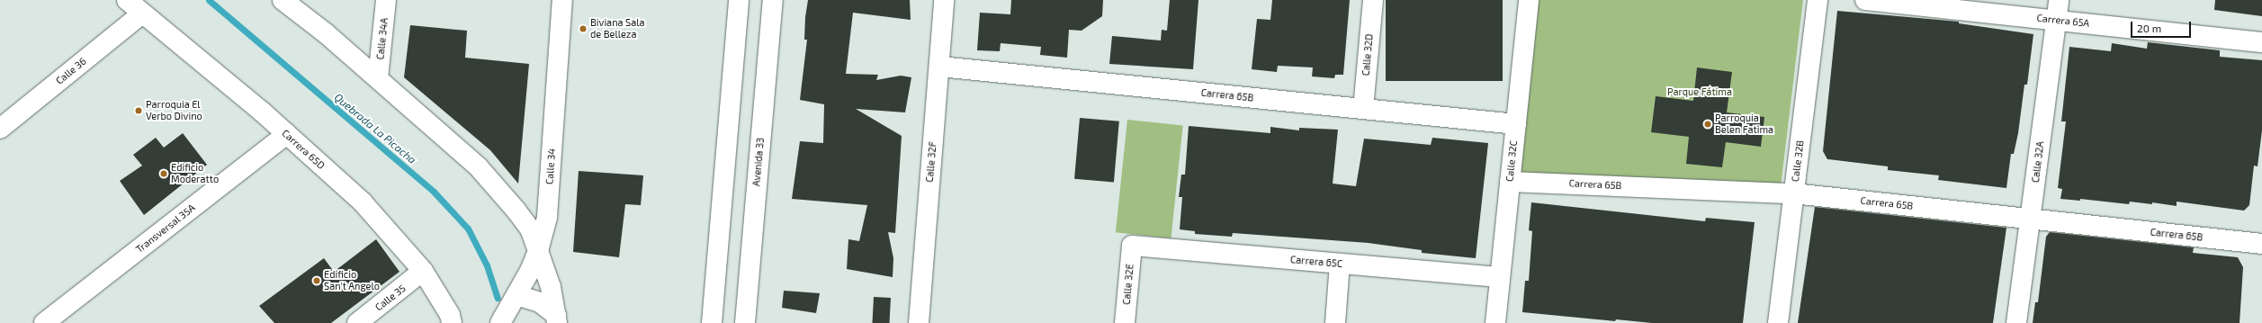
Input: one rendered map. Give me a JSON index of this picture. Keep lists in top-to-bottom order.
{
  "streets": {
    "street": [
      "Carrera 65A",
      "Calle 34A",
      "Calle 32D",
      "Calle 36",
      "Carrera 65B",
      "Carrera 65D",
      "Calle 32C",
      "Calle 32B",
      "Avenida 33",
      "Calle 32F",
      "Calle 32A",
      "Calle 34",
      "Transversal 35A",
      "Carrera 65C",
      "Calle 32E",
      "Calle 35"
    ]
  },
  "crossings": [
    ["Carrera 65A", "Calle 32A"],
    ["Calle 32D", "Carrera 65B"],
    ["Calle 36", "Carrera 65D"],
    ["Carrera 65B", "Calle 32C"],
    ["Carrera 65B", "Calle 32B"],
    ["Carrera 65B", "Calle 32F"],
    ["Carrera 65B", "Calle 32A"],
    ["Carrera 65D", "Transversal 35A"],
    ["Carrera 65D", "Calle 35"],
    ["Calle 32C", "Carrera 65C"],
    ["Carrera 65C", "Calle 32E"]
  ],
  "water": ["Quebrada La Picacha"],
  "parks": ["Parque Fátima"],
  "places": [
    "Biviana Sala de Belleza",
    "Parroquia El Verbo Divino",
    "Parroquia Belen Fatima",
    "Edificio Moderatto",
    "Edificio San't Angelo"
  ],
  "scale_bar": "20 m"
}
